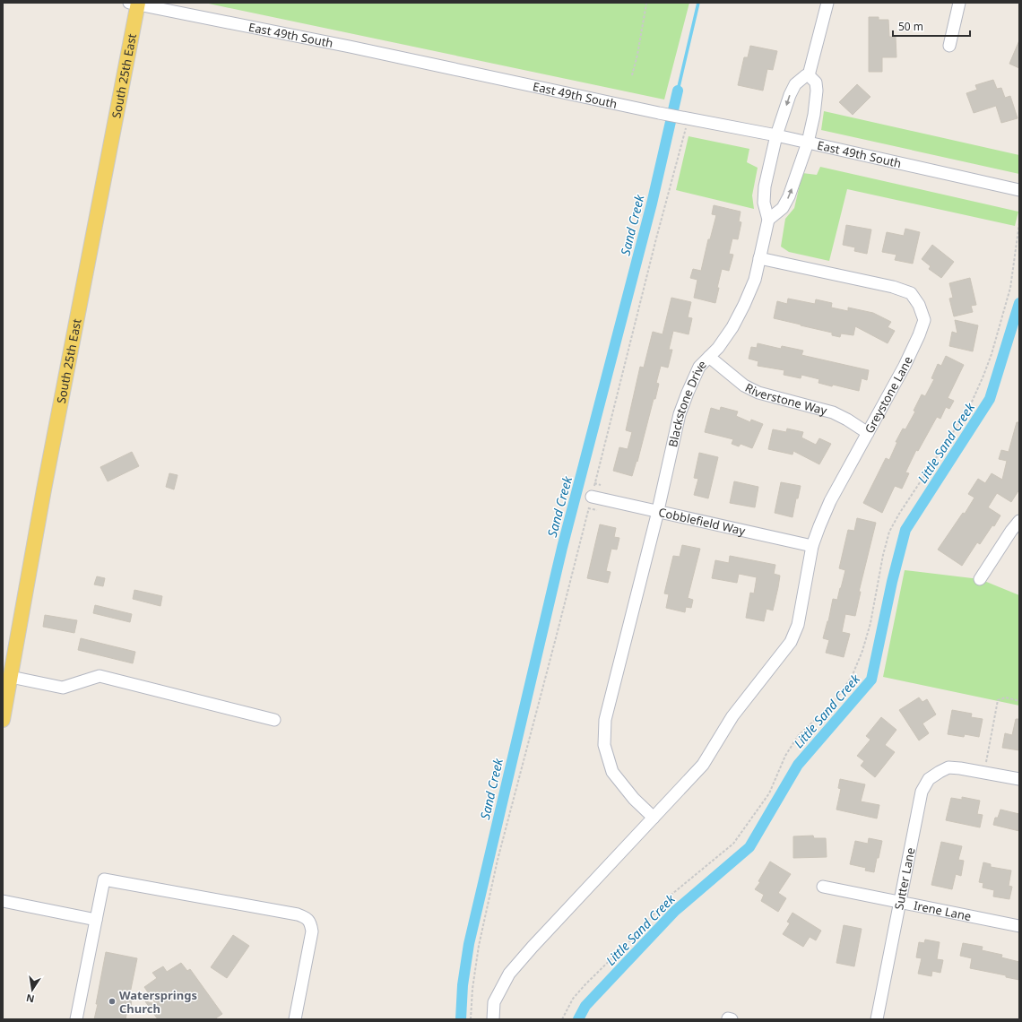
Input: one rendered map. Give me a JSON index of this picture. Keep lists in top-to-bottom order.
{
  "streets": {
    "main road": ["South 25th East"],
    "street": [
      "East 49th South",
      "Greystone Lane",
      "Riverstone Way",
      "Blackstone Drive",
      "Cobblefield Way",
      "Sutter Lane",
      "Irene Lane"
    ]
  },
  "crossings": [
    ["East 49th South", "South 25th East"],
    ["East 49th South", "Blackstone Drive"],
    ["Greystone Lane", "Riverstone Way"],
    ["Greystone Lane", "Blackstone Drive"],
    ["Greystone Lane", "Cobblefield Way"],
    ["Riverstone Way", "Blackstone Drive"],
    ["Blackstone Drive", "Cobblefield Way"],
    ["Sutter Lane", "Irene Lane"]
  ],
  "water": ["Sand Creek", "Little Sand Creek"],
  "places": ["Watersprings Church"],
  "scale_bar": "50 m",
  "north": "bottom"
}
